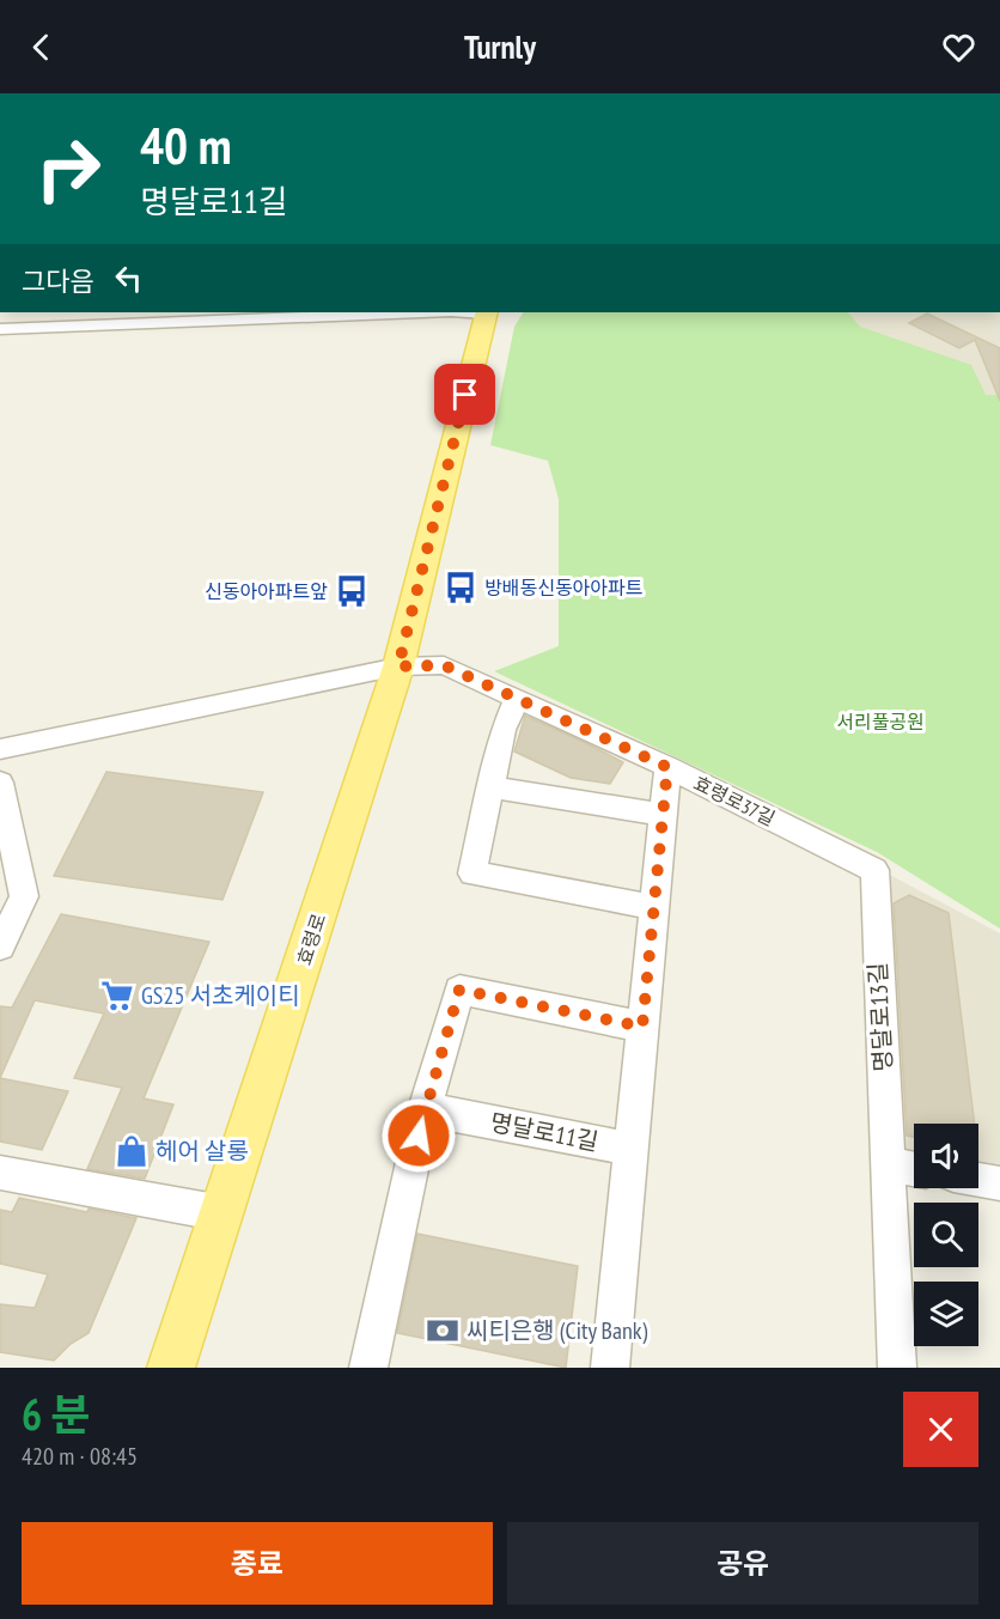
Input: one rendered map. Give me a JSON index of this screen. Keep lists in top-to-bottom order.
{
  "streets": {
    "main road": ["효령로"],
    "street": ["효령로37길", "명달로13길", "명달로11길"]
  },
  "crossings": [
    ["효령로37길", "효령로"],
    ["효령로37길", "명달로13길"]
  ],
  "parks": ["서리풀공원"],
  "places": {
    "bus stop": ["방배동신동아아파트", "신동아아파트앞"],
    "supermarket": ["GS25 서초케이티"],
    "shop": ["헤어 살롱"],
    "bank": ["씨티은행 (City Bank)"]
  },
  "page": {
    "header": "Turnly",
    "turn": ["40 m", "명달로11길"],
    "then": "그다음",
    "heading": ["6 분", "420 m · 08:45"],
    "buttons": ["종료", "공유"]
  }
}
